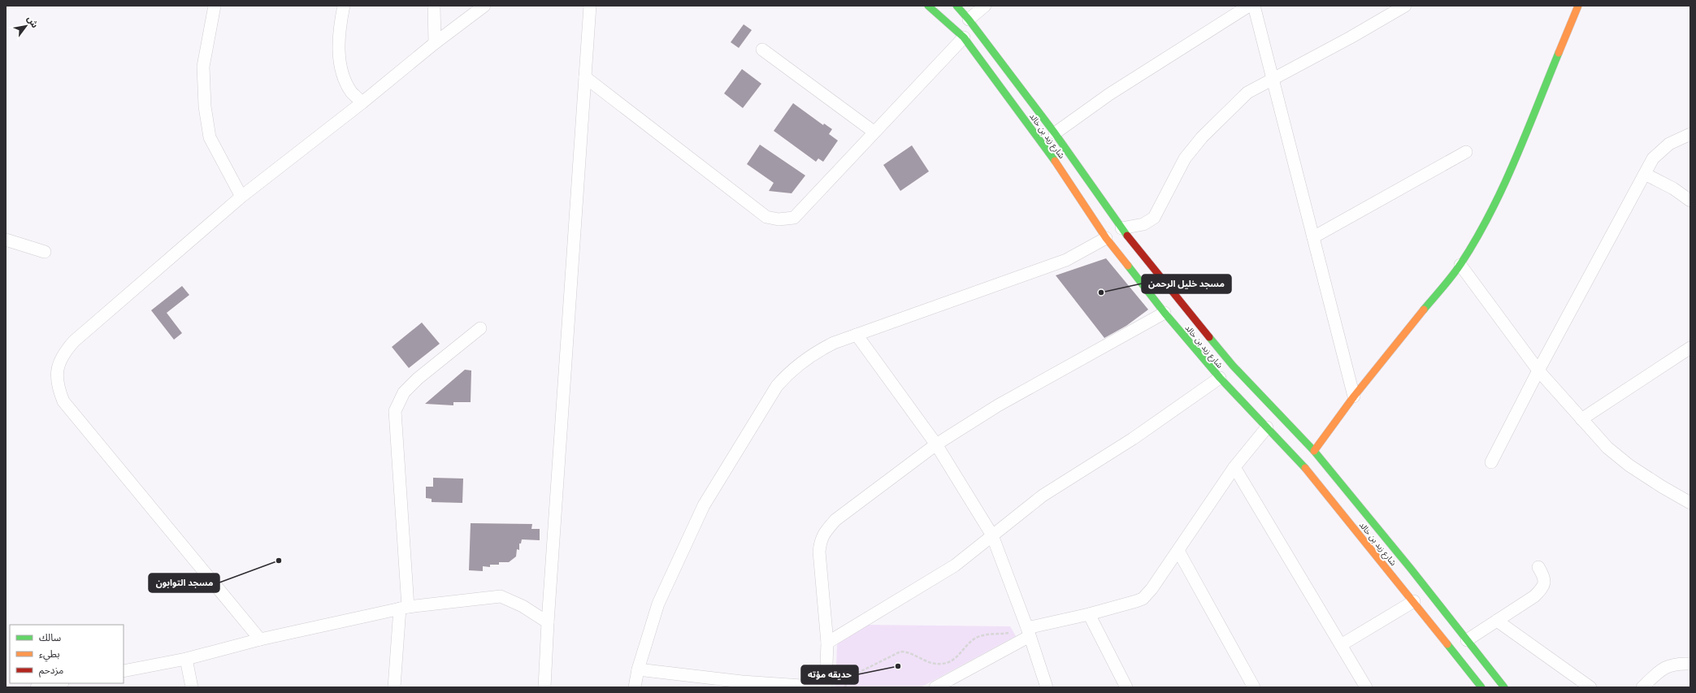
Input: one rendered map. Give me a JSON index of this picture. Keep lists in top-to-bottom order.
{
  "streets": {
    "main road": ["شارع زيد بن خالد"]
  },
  "places": ["مسجد خليل الرحمن", "مسجد التوابون", "حديقه مؤته"],
  "legend": ["سالك", "بطيء", "مزدحم"],
  "north": "top right"
}
